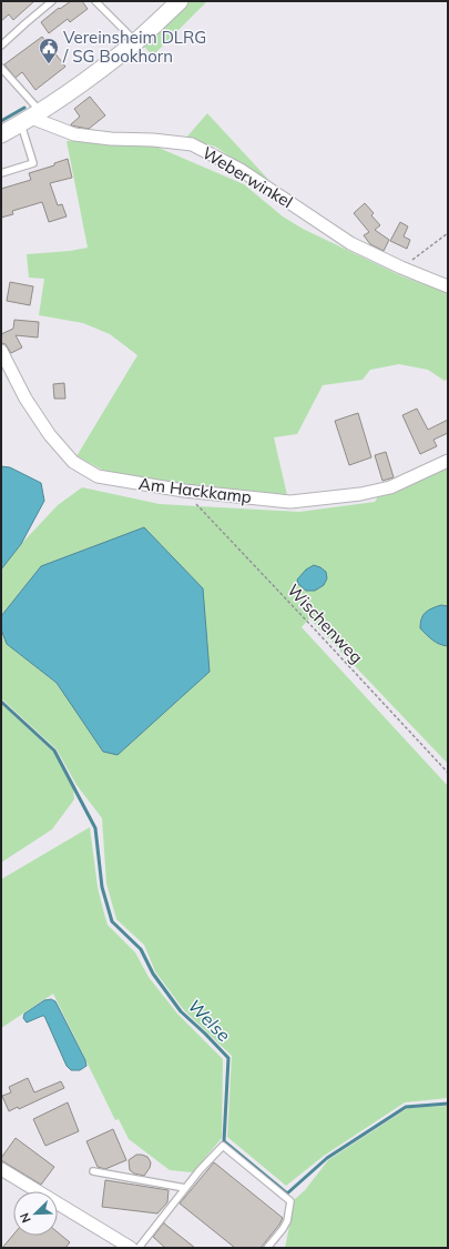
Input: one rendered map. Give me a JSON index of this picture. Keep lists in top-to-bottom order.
{
  "streets": {
    "street": ["Weberwinkel", "Am Hackkamp"],
    "path": ["Wischenweg"]
  },
  "crossings": [
    ["Am Hackkamp", "Wischenweg"]
  ],
  "water": ["Welse"],
  "places": {
    "public building": ["Vereinsheim DLRG / SG Bookhorn"]
  },
  "north": "bottom left"
}
